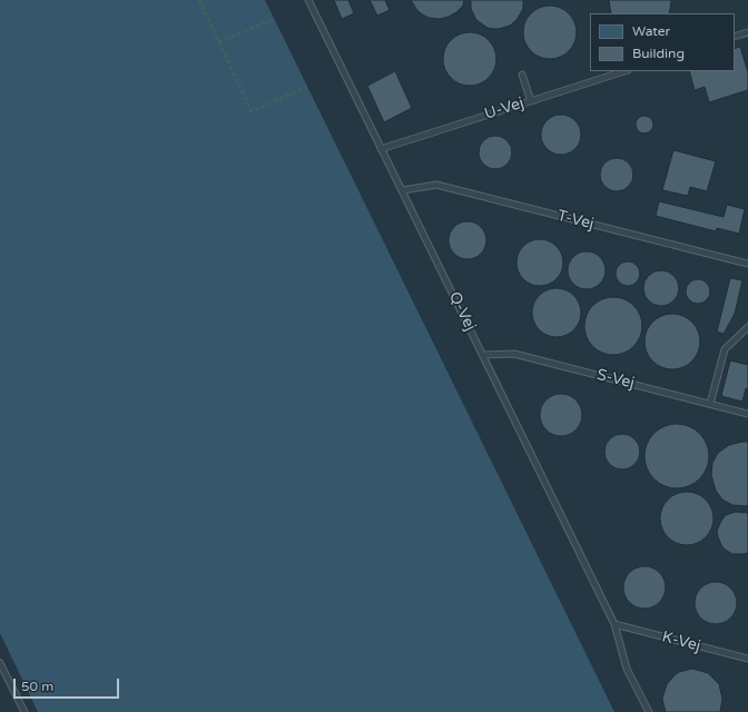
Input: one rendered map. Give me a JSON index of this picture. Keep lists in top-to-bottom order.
{
  "streets": {
    "lane": [
      "U-Vej",
      "T-Vej",
      "Q-Vej",
      "S-Vej",
      "K-Vej"
    ]
  },
  "crossings": [
    ["U-Vej", "Q-Vej"],
    ["T-Vej", "Q-Vej"],
    ["Q-Vej", "S-Vej"],
    ["Q-Vej", "K-Vej"]
  ],
  "legend": ["Water", "Building"],
  "scale_bar": "50 m"
}
